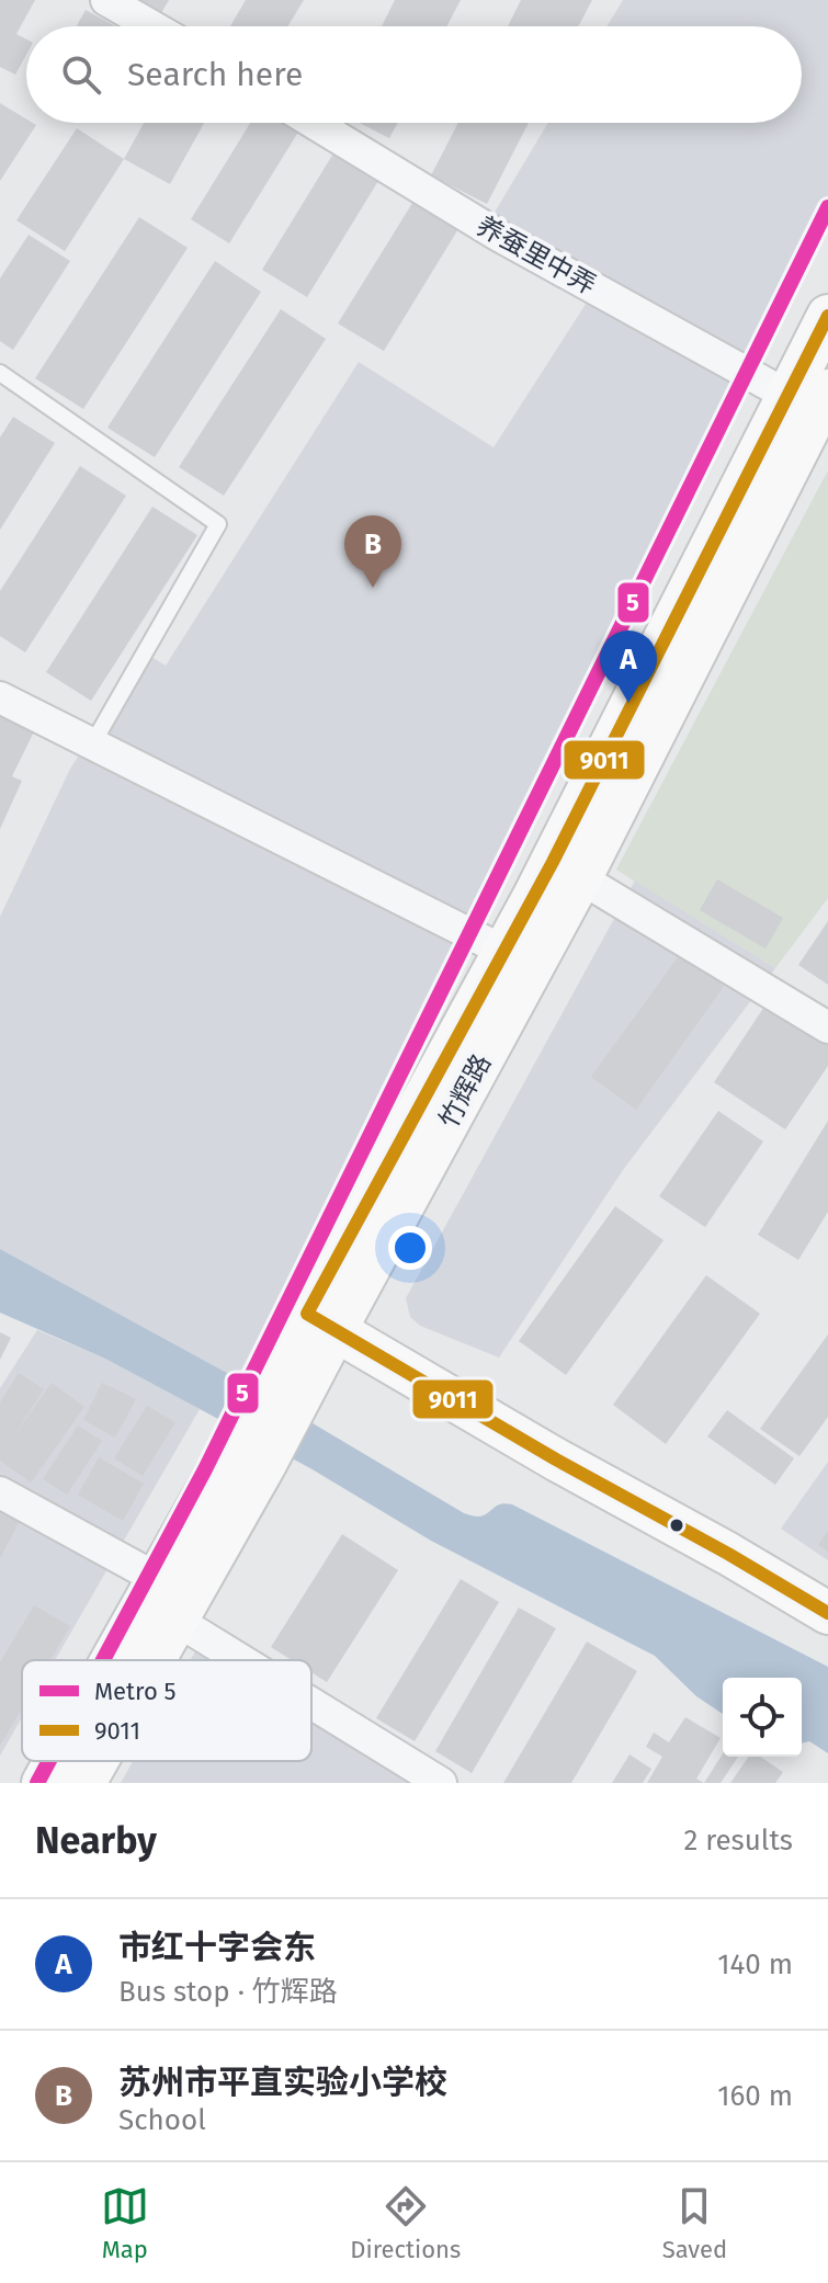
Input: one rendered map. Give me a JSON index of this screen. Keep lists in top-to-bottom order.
{
  "streets": {
    "main road": ["竹辉路"],
    "street": ["养蚕里中弄"]
  },
  "crossings": [
    ["养蚕里中弄", "竹辉路"]
  ],
  "lines": ["metro line 5", "transit line 9011"],
  "legend": ["Metro 5", "9011"],
  "page": {
    "search": "Search here",
    "pins": ["B", "A"],
    "heading": ["Nearby", "2 results"],
    "list": [
      {
        "mark": "A",
        "name": "市红十字会东",
        "note": "Bus stop · 竹辉路",
        "value": "140 m"
      },
      {
        "mark": "B",
        "name": "苏州市平直实验小学校",
        "note": "School",
        "value": "160 m"
      }
    ],
    "nav": ["Map", "Directions", "Saved"]
  }
}
